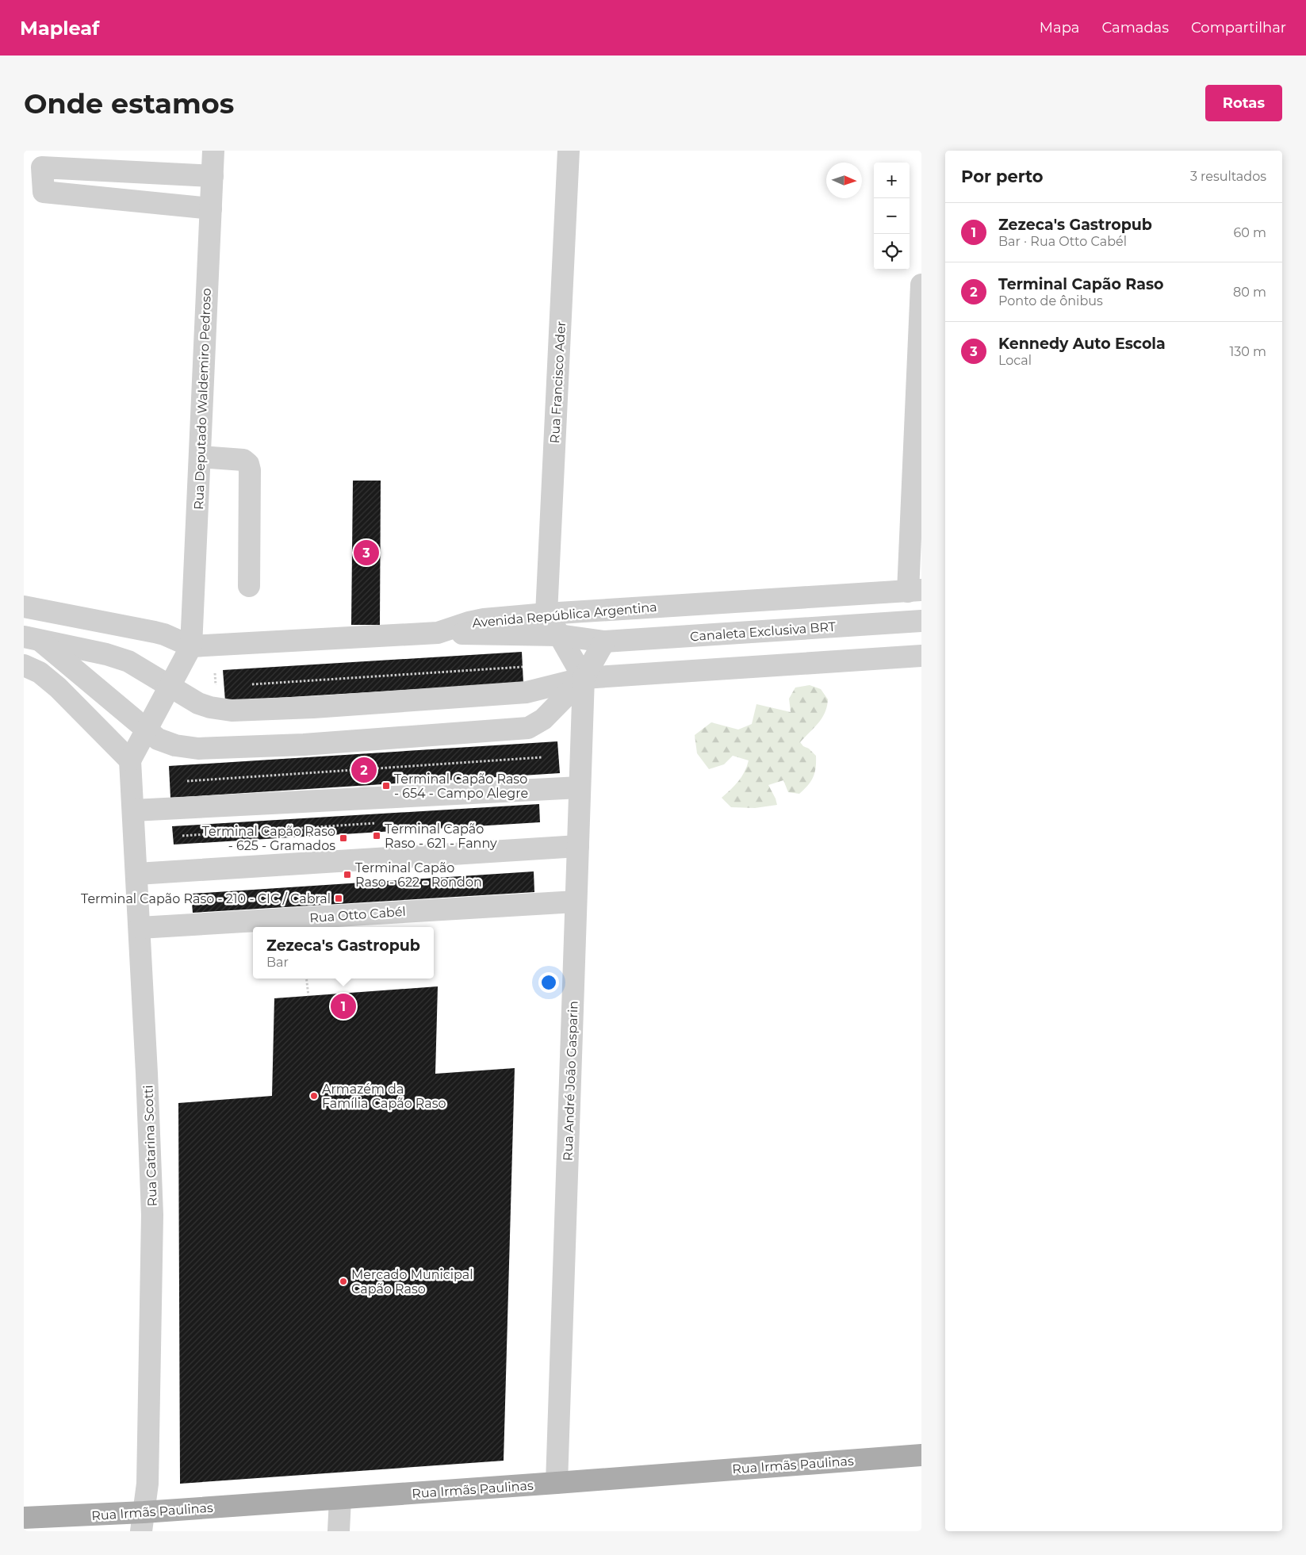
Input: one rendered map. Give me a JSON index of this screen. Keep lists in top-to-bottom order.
{
  "streets": {
    "main road": ["Rua Irmãs Paulinas"],
    "street": [
      "Rua Francisco Ader",
      "Rua Deputado Waldemiro Pedroso",
      "Avenida República Argentina",
      "Canaleta Exclusiva BRT",
      "Rua Otto Cabél",
      "Rua André João Gasparin",
      "Rua Catarina Scotti"
    ]
  },
  "crossings": [
    ["Rua Francisco Ader", "Avenida República Argentina"],
    ["Rua Deputado Waldemiro Pedroso", "Avenida República Argentina"],
    ["Avenida República Argentina", "Canaleta Exclusiva BRT"],
    ["Rua Otto Cabél", "Rua André João Gasparin"],
    ["Rua Otto Cabél", "Rua Catarina Scotti"],
    ["Rua André João Gasparin", "Rua Irmãs Paulinas"],
    ["Rua Catarina Scotti", "Rua Irmãs Paulinas"]
  ],
  "places": {
    "transit": [
      "Terminal Capão Raso - 654 - Campo Alegre",
      "Terminal Capão Raso - 621 - Fanny",
      "Terminal Capão Raso - 625 - Gramados",
      "Terminal Capão Raso - 622 - Rondon",
      "Terminal Capão Raso - 210 - CIC / Cabral"
    ],
    "other": ["Armazém da Família Capão Raso", "Mercado Municipal Capão Raso"]
  },
  "north": "right",
  "page": {
    "header": "Mapleaf",
    "nav": ["Mapa", "Camadas", "Compartilhar"],
    "buttons": "Rotas",
    "title": "Onde estamos",
    "heading": ["Por perto", "3 resultados"],
    "map_buttons": ["+", "−"],
    "list": [
      {
        "mark": "1",
        "name": "Zezeca's Gastropub",
        "note": "Bar · Rua Otto Cabél",
        "value": "60 m"
      },
      {
        "mark": "2",
        "name": "Terminal Capão Raso",
        "note": "Ponto de ônibus",
        "value": "80 m"
      },
      {
        "mark": "3",
        "name": "Kennedy Auto Escola",
        "note": "Local",
        "value": "130 m"
      }
    ],
    "pins": ["3", "2", "1"],
    "popup": ["Zezeca's Gastropub", "Bar"]
  }
}
